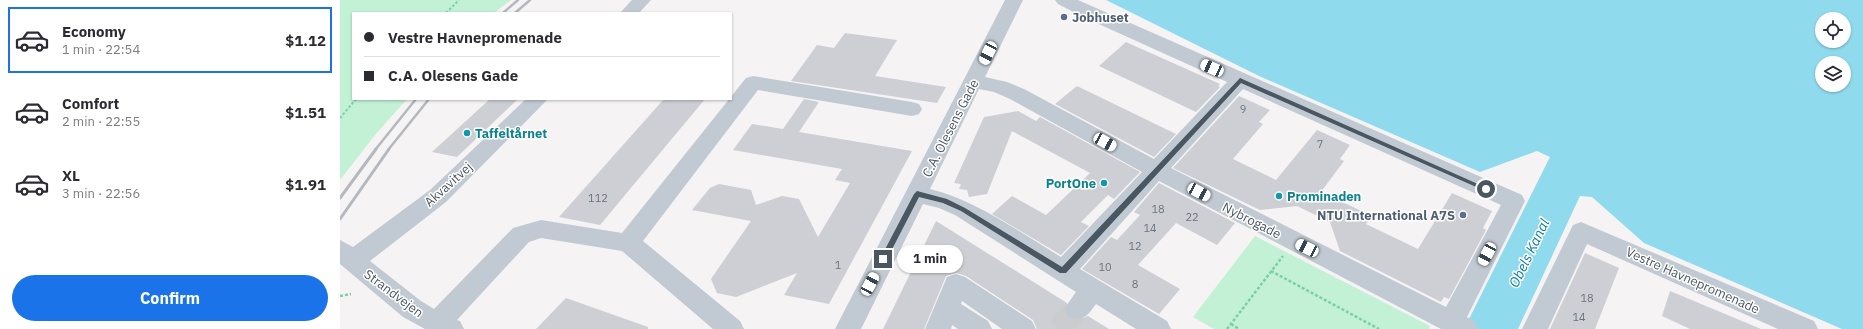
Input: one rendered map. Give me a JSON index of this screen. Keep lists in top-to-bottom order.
{
  "streets": {
    "street": [
      "C.A. Olesens Gade",
      "Akvavitvej",
      "Nybrogade",
      "Vestre Havnepromenade",
      "Strandvejen"
    ]
  },
  "crossings": [
    ["C.A. Olesens Gade", "Nybrogade"],
    ["Akvavitvej", "Strandvejen"]
  ],
  "water": ["Obels Kanal"],
  "places": [
    "Jobhuset",
    "Taffeltårnet",
    "PortOne",
    "Prominaden",
    "NTU International A7S"
  ],
  "house_numbers": [
    "9",
    "7",
    "112",
    "18",
    "22",
    "14",
    "12",
    "1",
    "10",
    "8",
    "18",
    "14"
  ],
  "page": {
    "list": [
      {
        "name": "Economy",
        "note": "1 min · 22:54",
        "value": "$1.12"
      },
      {
        "name": "Comfort",
        "note": "2 min · 22:55",
        "value": "$1.51"
      },
      {
        "name": "XL",
        "note": "3 min · 22:56",
        "value": "$1.91"
      }
    ],
    "banner": ["Vestre Havnepromenade", "C.A. Olesens Gade"],
    "bubble": "1 min",
    "buttons": "Confirm"
  }
}
